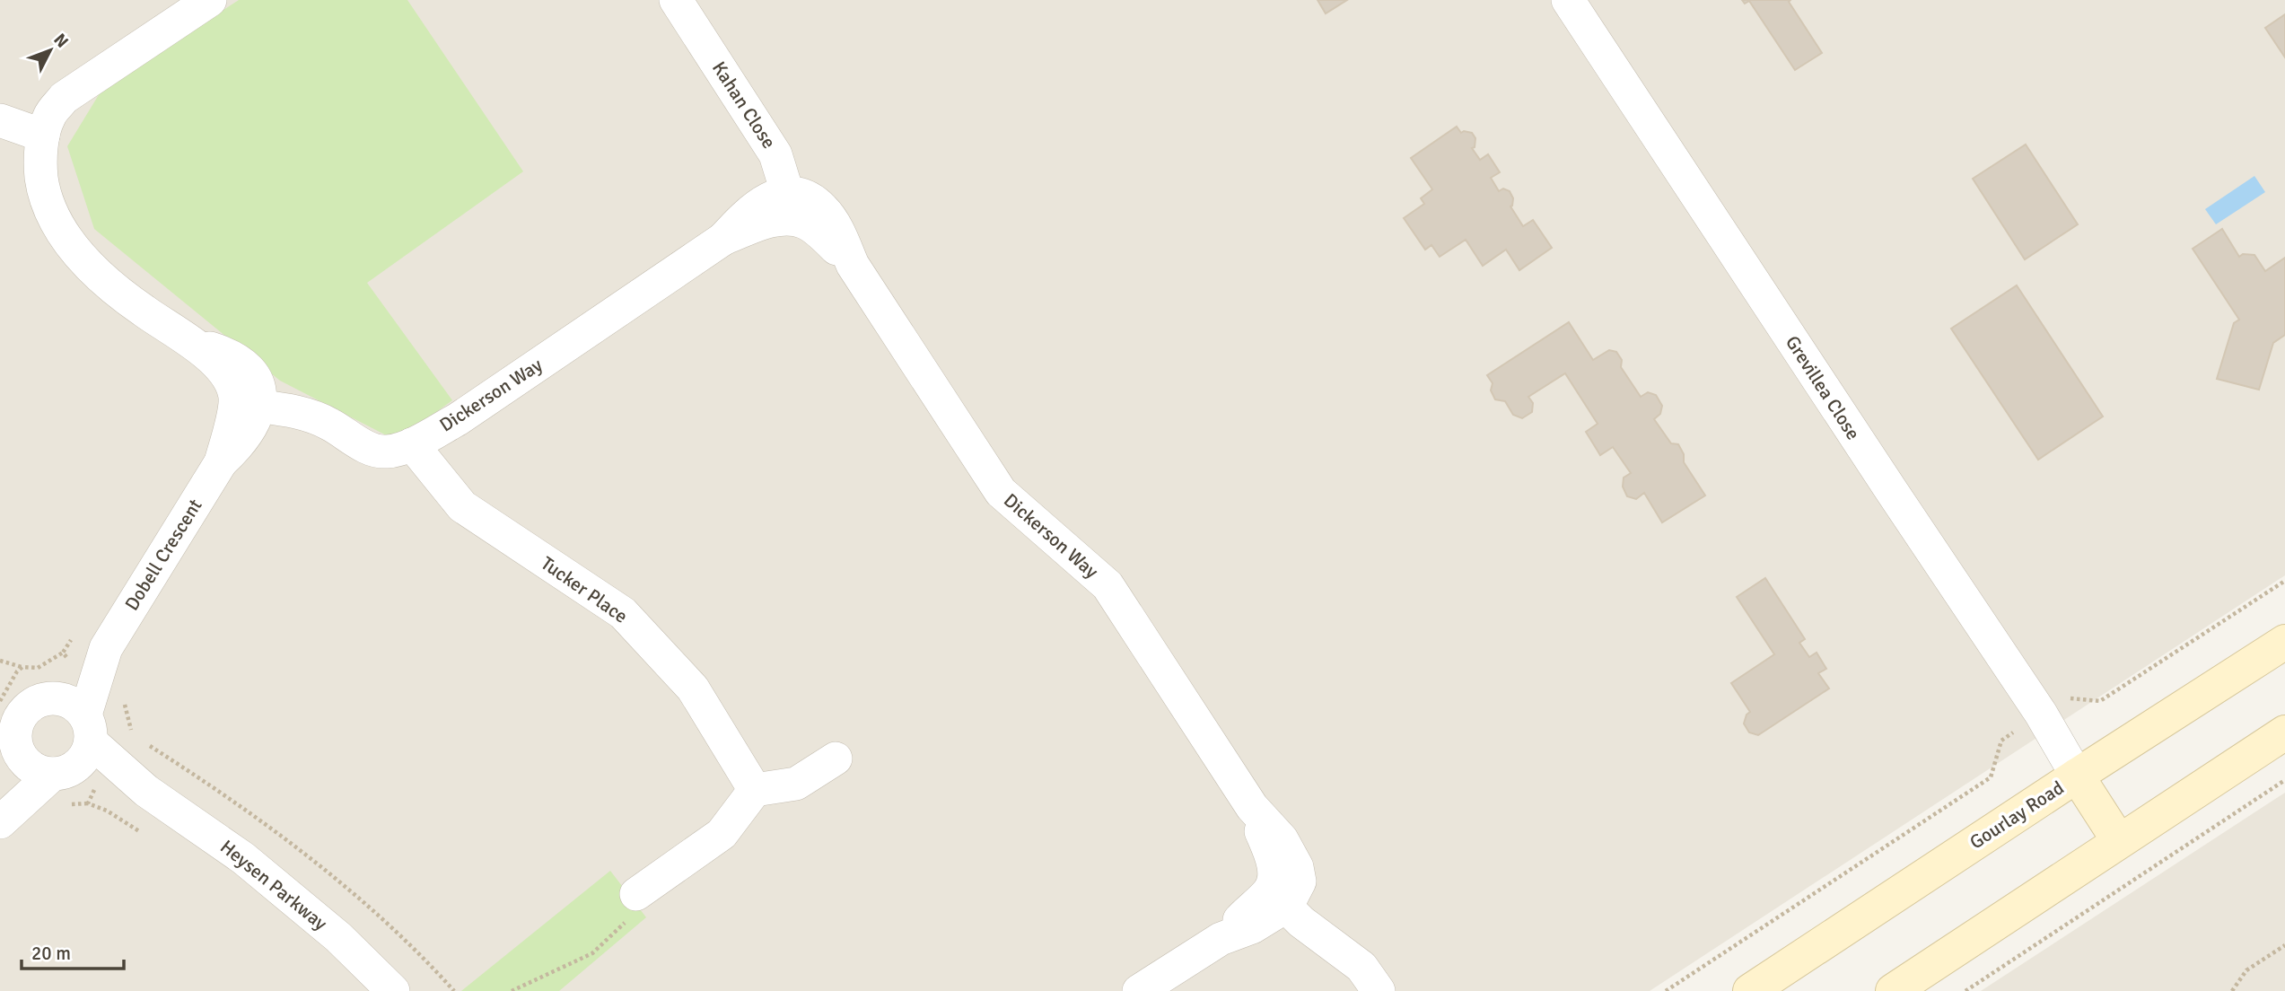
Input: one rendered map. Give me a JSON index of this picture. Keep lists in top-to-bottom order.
{
  "streets": {
    "main road": ["Gourlay Road"],
    "street": [
      "Kahan Close",
      "Grevillea Close",
      "Dickerson Way",
      "Dobell Crescent",
      "Tucker Place",
      "Heysen Parkway"
    ]
  },
  "crossings": [
    ["Kahan Close", "Dickerson Way"],
    ["Grevillea Close", "Gourlay Road"],
    ["Dickerson Way", "Dobell Crescent"],
    ["Dickerson Way", "Tucker Place"],
    ["Dobell Crescent", "Heysen Parkway"]
  ],
  "scale_bar": "20 m",
  "north": "top right"
}
